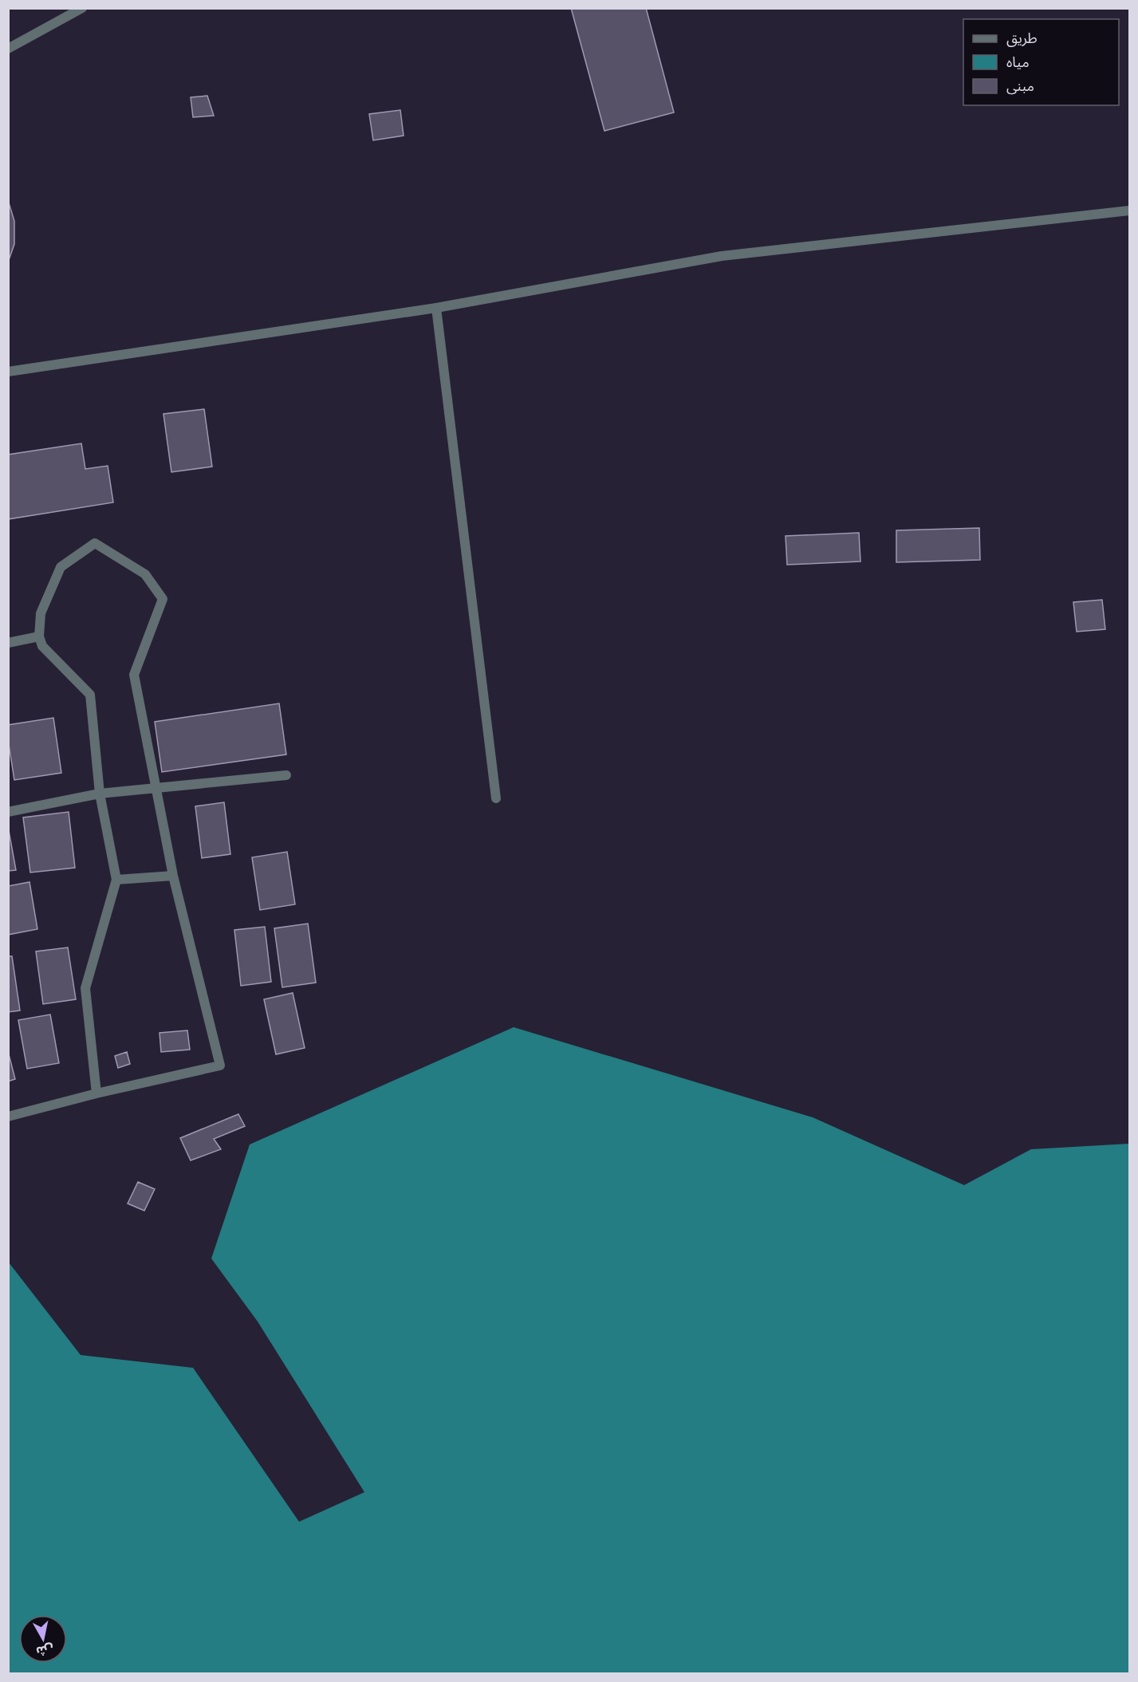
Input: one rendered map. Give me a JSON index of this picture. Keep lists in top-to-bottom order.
{
  "legend": ["طريق", "مياه", "مبنى"],
  "north": "bottom"
}
